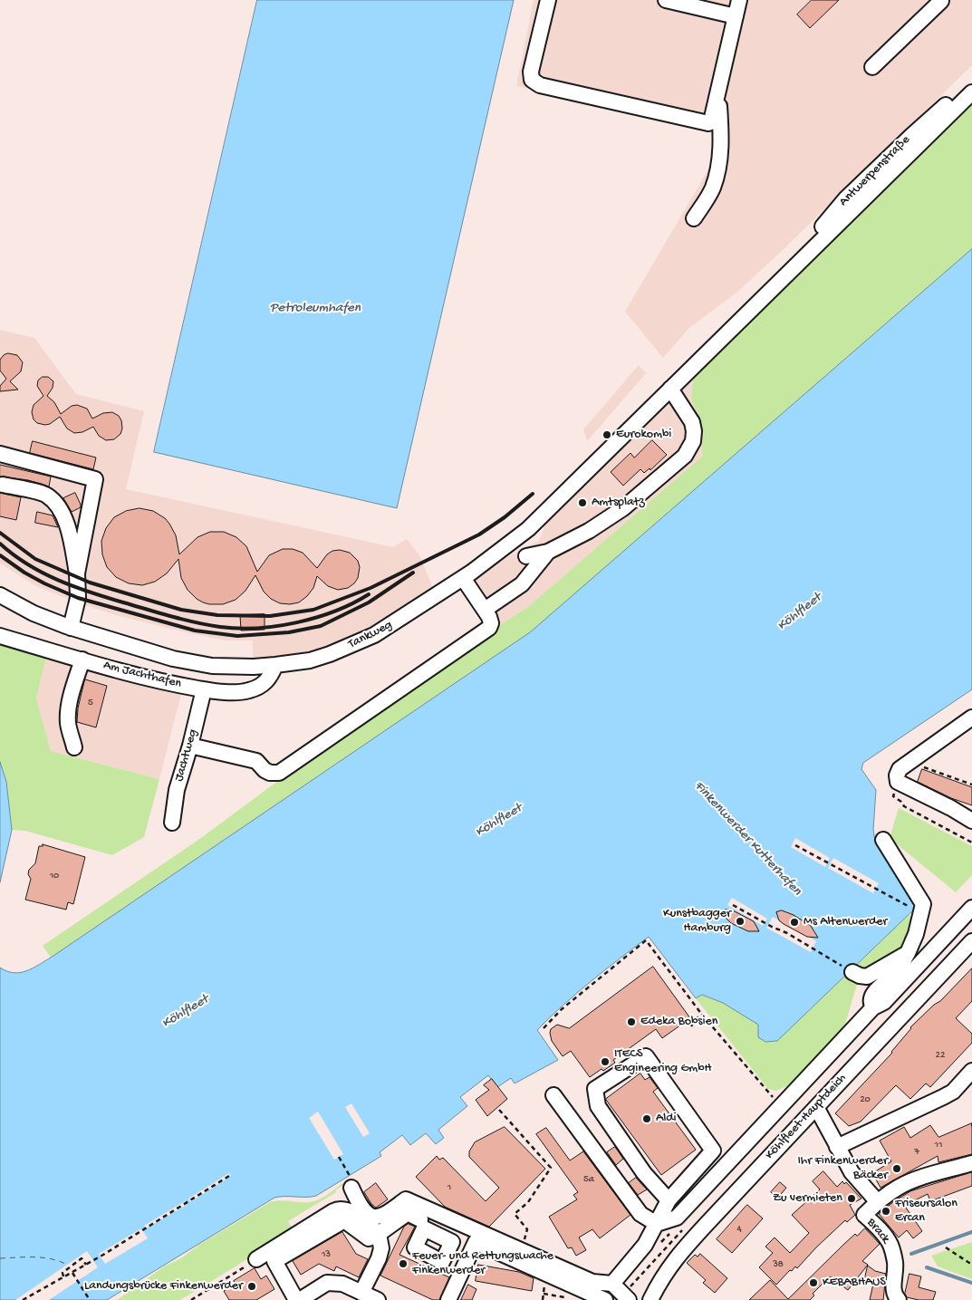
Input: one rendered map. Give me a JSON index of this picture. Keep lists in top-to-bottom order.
{
  "streets": {
    "street": [
      "Antwerpenstraße",
      "Tankweg",
      "Am Jachthafen",
      "Jachtweg",
      "Köhlfleet-Hauptdeich",
      "Brack"
    ]
  },
  "crossings": [
    ["Antwerpenstraße", "Tankweg"],
    ["Tankweg", "Am Jachthafen"],
    ["Am Jachthafen", "Jachtweg"]
  ],
  "water": ["Petroleumhafen", "Köhlfleet", "Finkenwerder Kutterhafen"],
  "places": [
    "Eurokombi",
    "Amtsplatz",
    "Kunstbagger Hamburg",
    "Ms Altenwerder",
    "Edeka Bobsien",
    "ITECS Engineering GmbH",
    "Aldi",
    "Ihr Finkenwerder Bäcker",
    "Zu vermieten",
    "Friseursalon Ercan",
    "Feuer- und Rettungswache Finkenwerder",
    "KEBABHAUS",
    "Landungsbrücke Finkenwerder"
  ],
  "house_numbers": [
    "5",
    "10",
    "22",
    "20",
    "11",
    "7",
    "5a",
    "1",
    "4",
    "13",
    "38"
  ]
}
